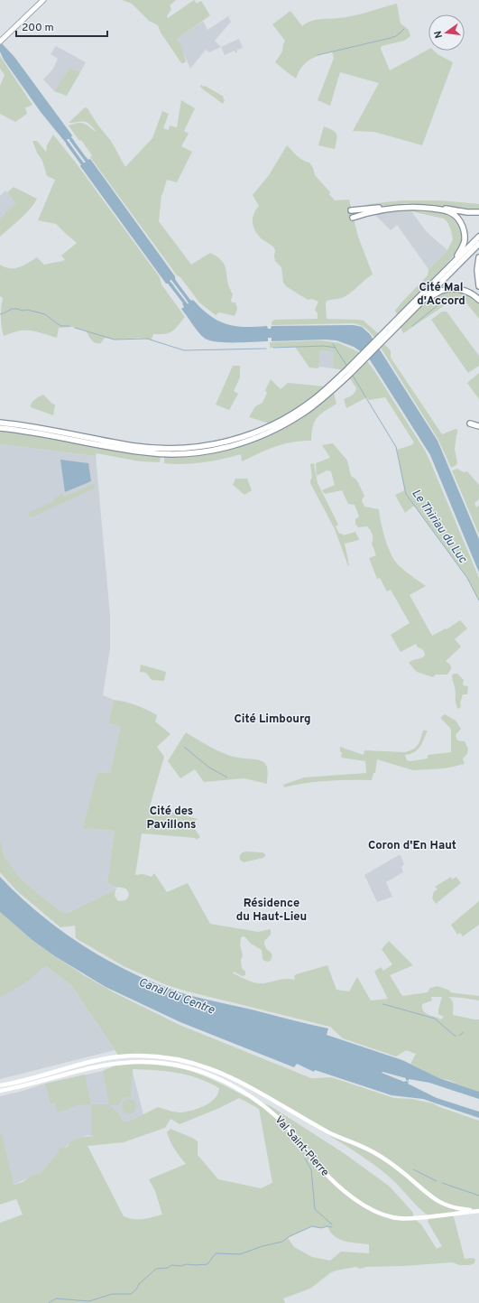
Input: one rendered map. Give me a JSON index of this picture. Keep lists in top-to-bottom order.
{
  "streets": {
    "main road": ["Val Saint-Pierre"]
  },
  "districts": [
    "Cité Mal d'Accord",
    "Cité Limbourg",
    "Cité des Pavillons",
    "Coron d'En Haut",
    "Résidence du Haut-Lieu"
  ],
  "water": ["Le Thiriau du Luc", "Canal du Centre"],
  "scale_bar": "200 m",
  "north": "left"
}
